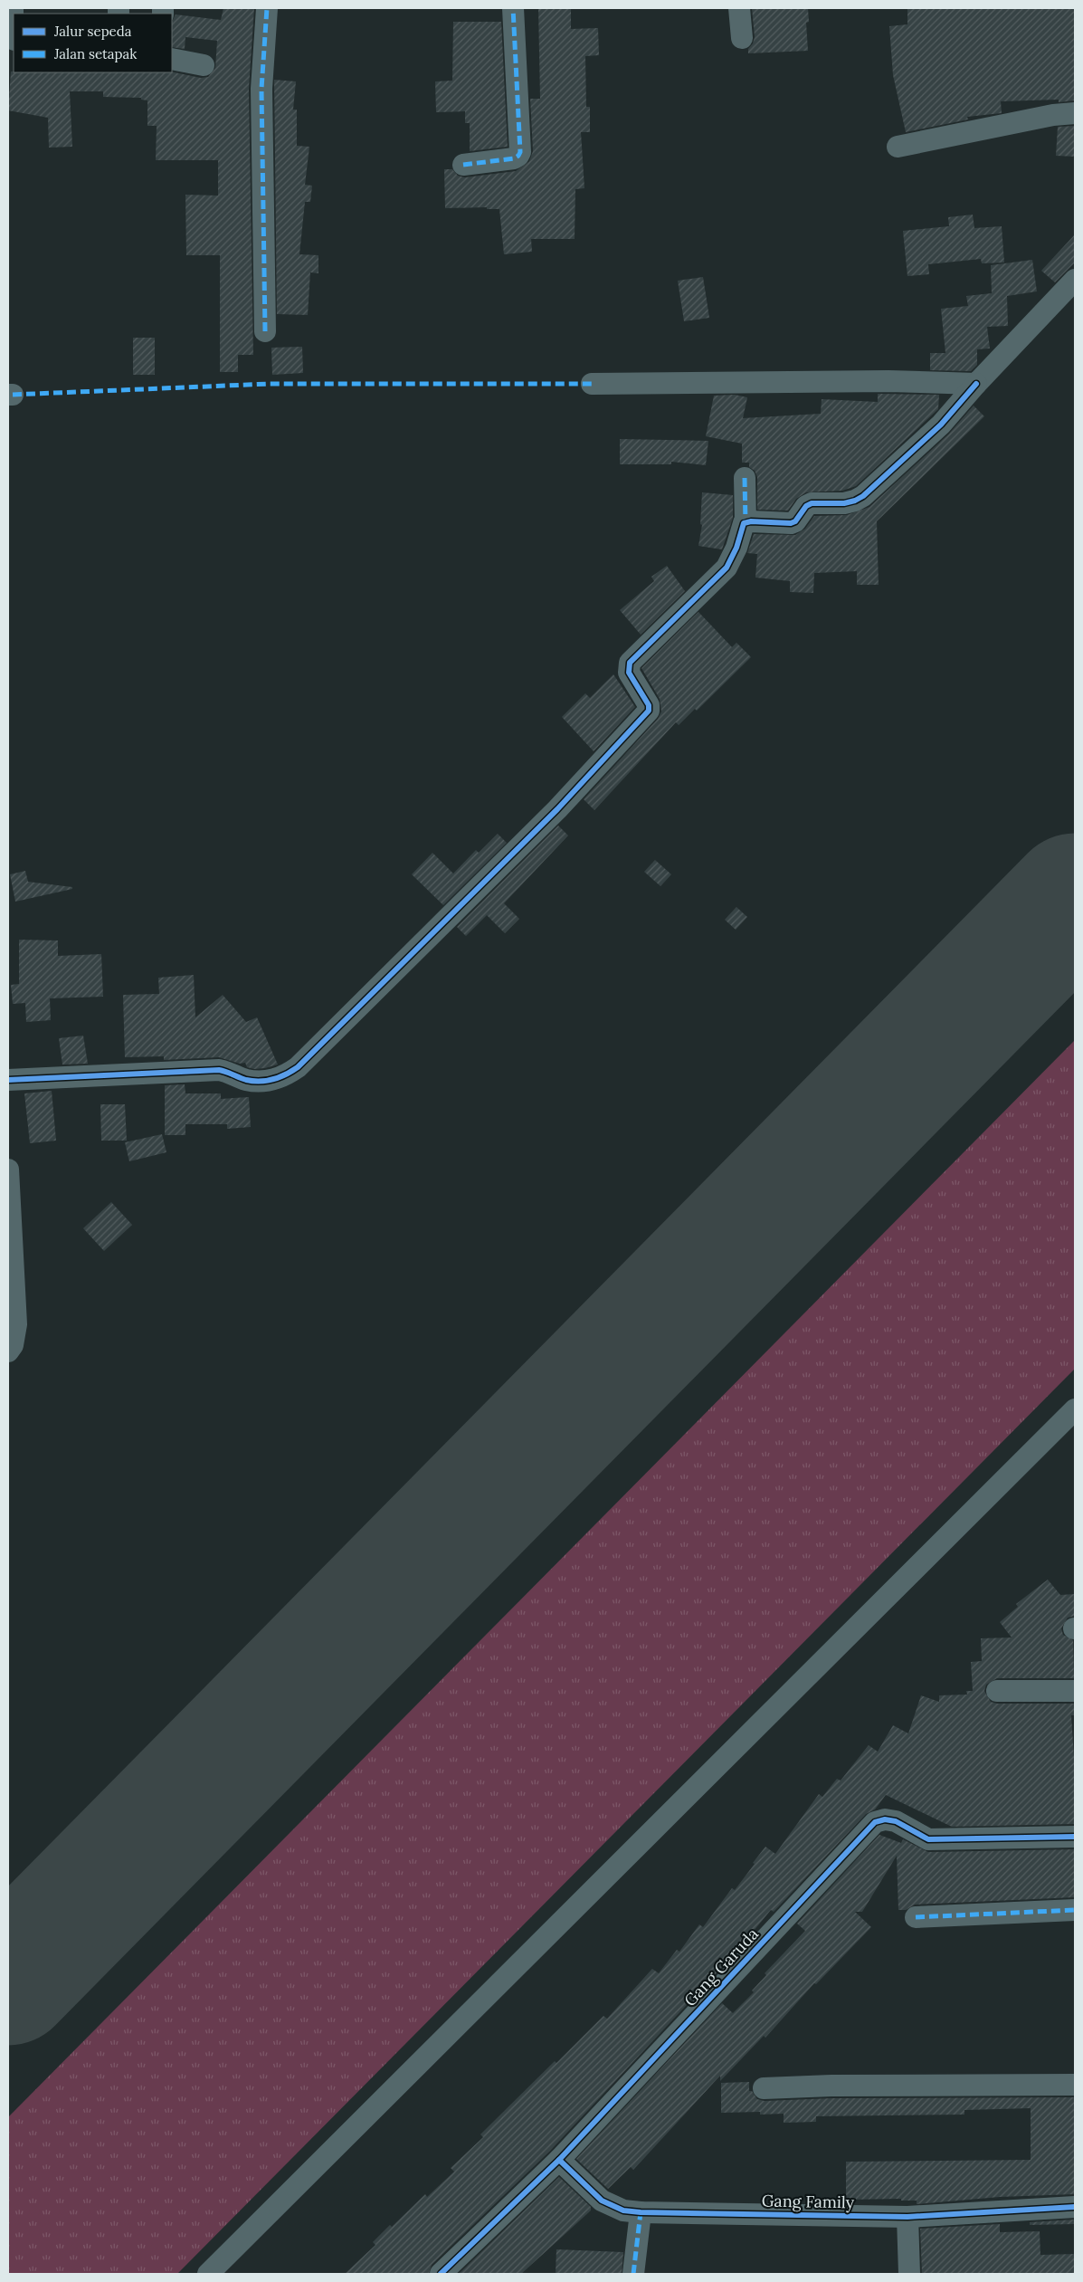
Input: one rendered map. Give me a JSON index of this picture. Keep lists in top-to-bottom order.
{
  "streets": {
    "street": ["Gang Garuda", "Gang Family"]
  },
  "crossings": [
    ["Gang Garuda", "Gang Family"]
  ],
  "legend": ["Jalur sepeda", "Jalan setapak"]
}
